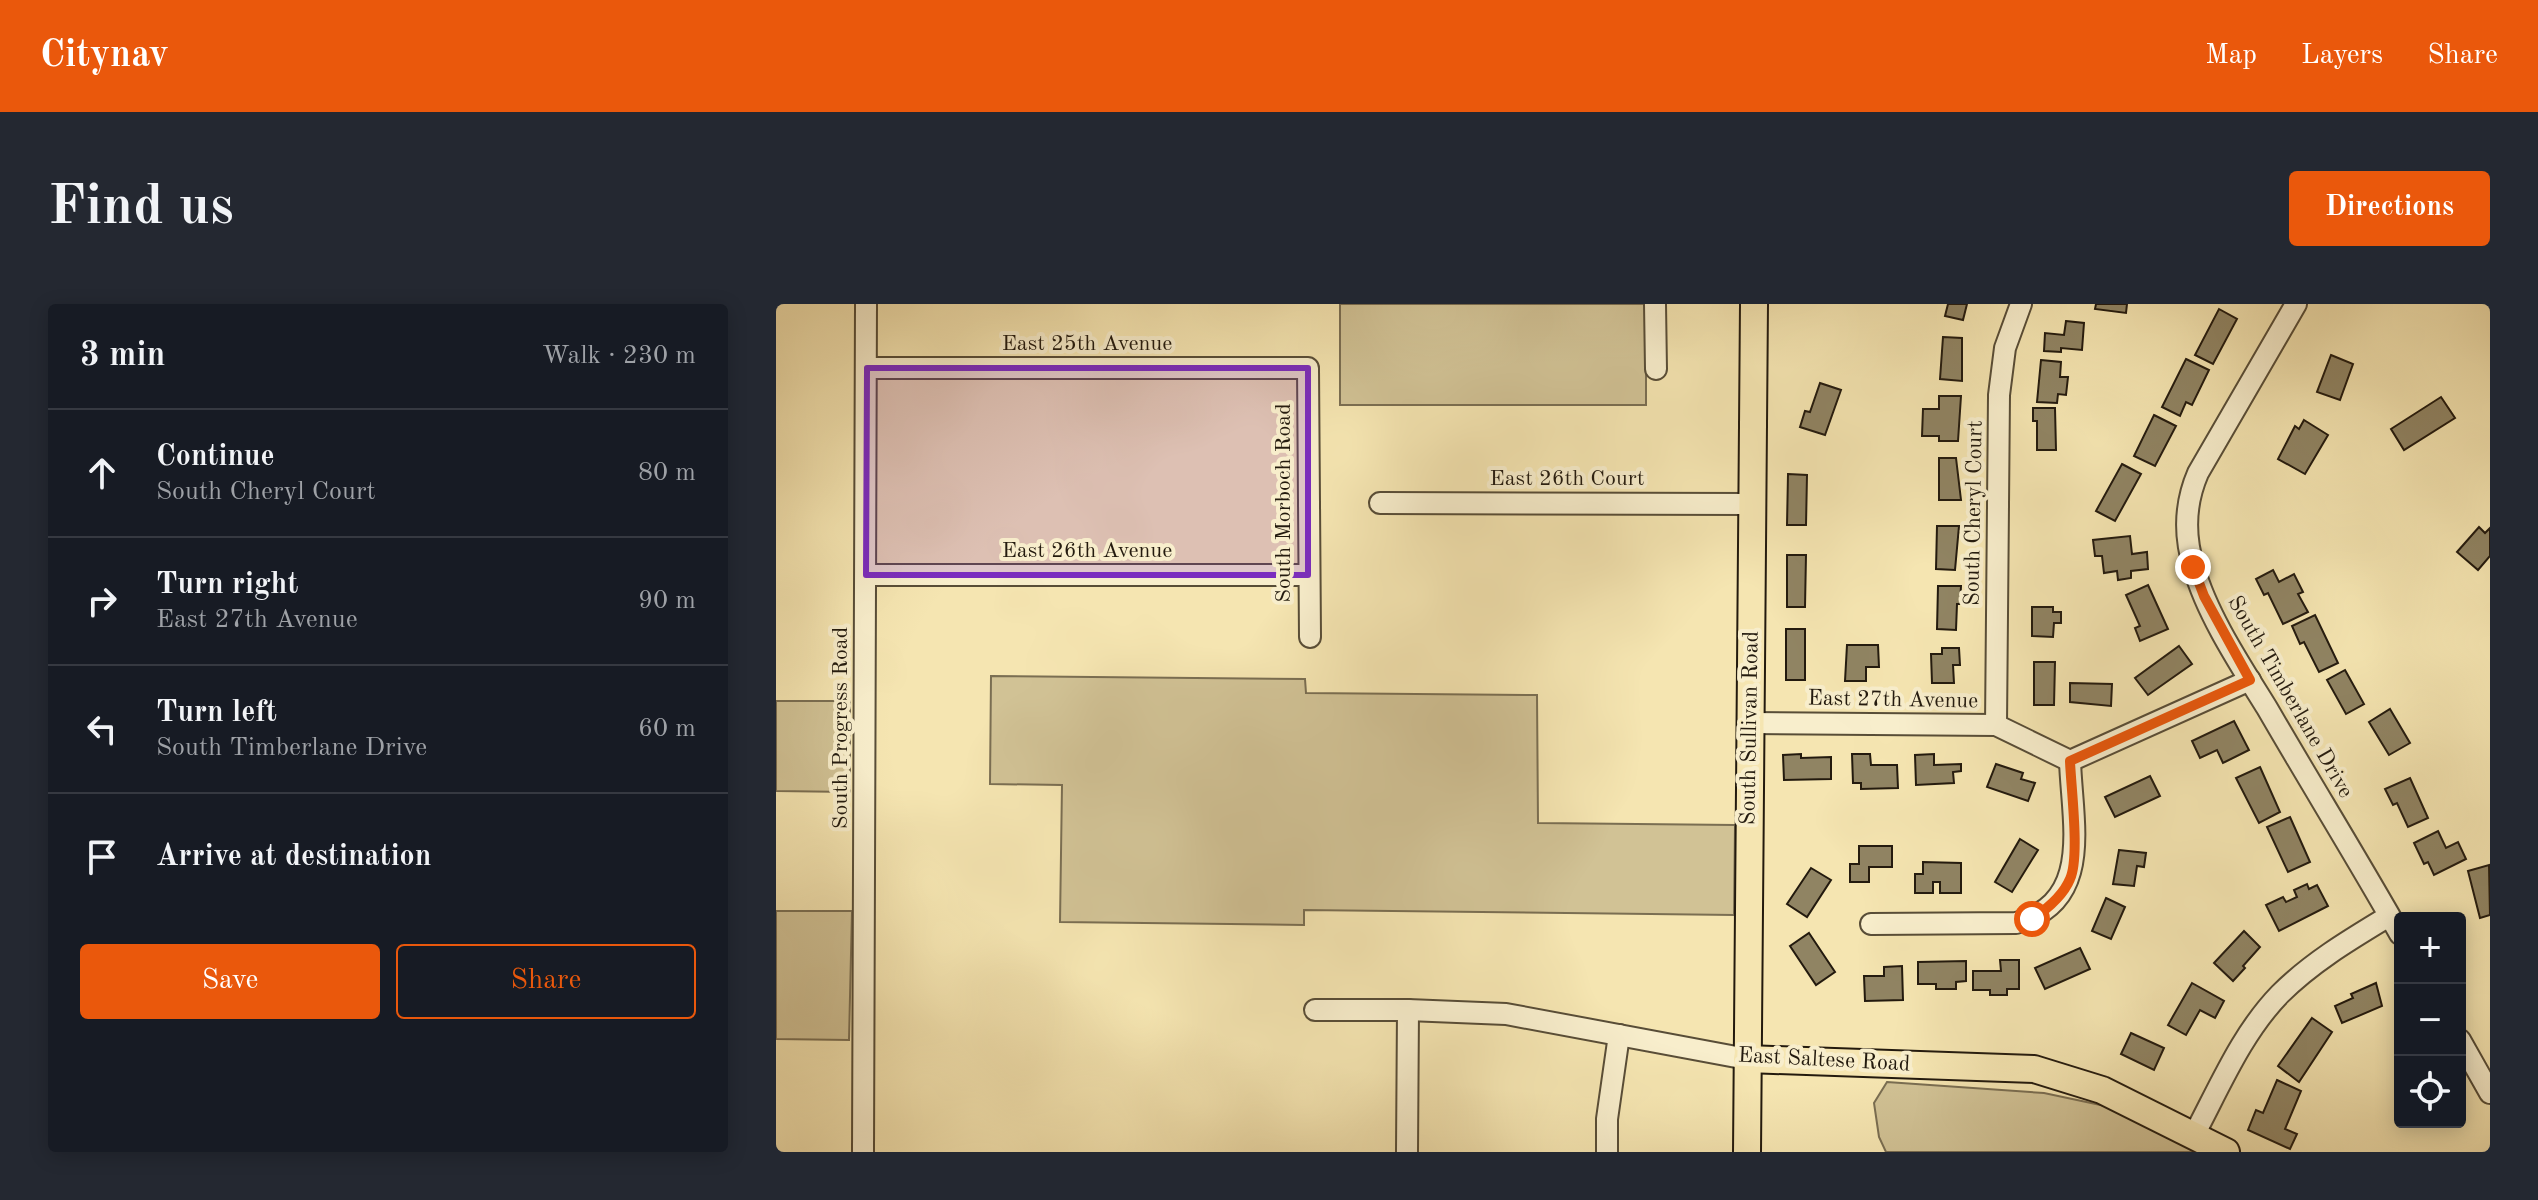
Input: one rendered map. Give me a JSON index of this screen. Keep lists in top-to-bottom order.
{
  "streets": {
    "main road": ["South Sullivan Road", "East Saltese Road"],
    "street": [
      "East 25th Avenue",
      "East 26th Court",
      "South Morboch Road",
      "South Cheryl Court",
      "East 26th Avenue",
      "South Timberlane Drive",
      "East 27th Avenue",
      "South Progress Road"
    ]
  },
  "crossings": [
    ["East 25th Avenue", "South Morboch Road"],
    ["East 25th Avenue", "South Progress Road"],
    ["East 26th Court", "South Sullivan Road"],
    ["South Morboch Road", "East 26th Avenue"],
    ["South Cheryl Court", "East 27th Avenue"],
    ["East 26th Avenue", "South Progress Road"],
    ["East 27th Avenue", "South Sullivan Road"],
    ["South Sullivan Road", "East Saltese Road"]
  ],
  "page": {
    "header": "Citynav",
    "nav": ["Map", "Layers", "Share"],
    "buttons": [
      "Directions",
      ["Save", "Share"]
    ],
    "title": "Find us",
    "heading": ["3 min", "Walk · 230 m"],
    "list": [
      ["Continue", "South Cheryl Court", "80 m"],
      ["Turn right", "East 27th Avenue", "90 m"],
      ["Turn left", "South Timberlane Drive", "60 m"],
      "Arrive at destination"
    ],
    "map_buttons": ["+", "−"]
  }
}
